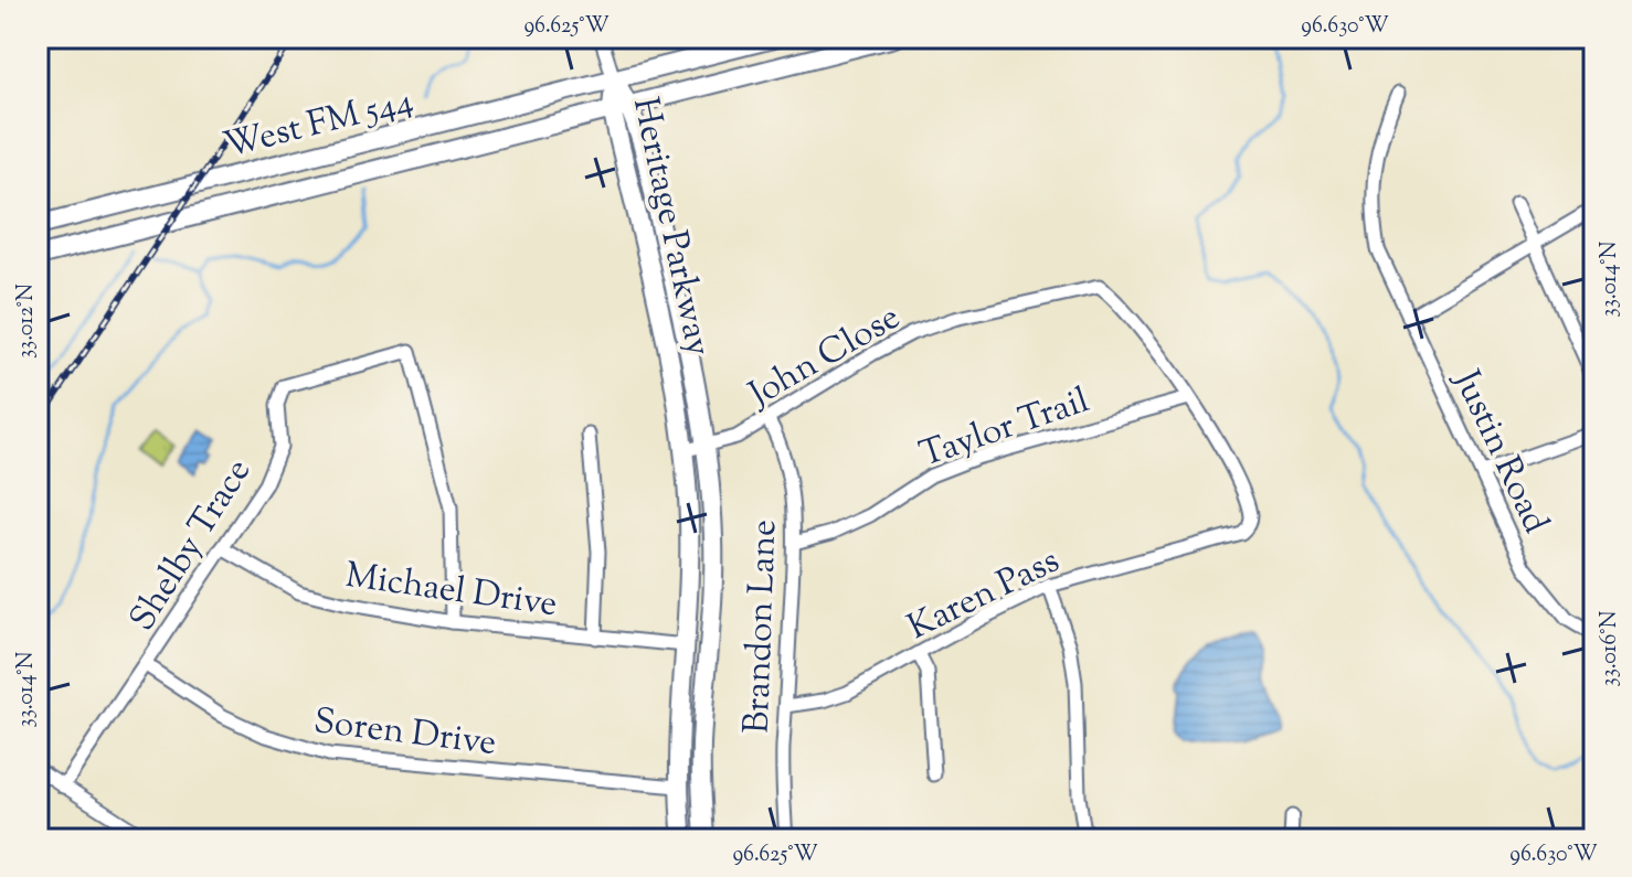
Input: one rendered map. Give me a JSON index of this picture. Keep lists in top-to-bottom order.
{
  "streets": {
    "main road": ["West FM 544", "Heritage Parkway"],
    "street": [
      "John Close",
      "Taylor Trail",
      "Justin Road",
      "Shelby Trace",
      "Michael Drive",
      "Karen Pass",
      "Brandon Lane",
      "Soren Drive"
    ]
  },
  "crossings": [
    ["West FM 544", "Heritage Parkway"],
    ["Heritage Parkway", "John Close"],
    ["Heritage Parkway", "Michael Drive"],
    ["Heritage Parkway", "Soren Drive"],
    ["John Close", "Taylor Trail"],
    ["John Close", "Karen Pass"],
    ["John Close", "Brandon Lane"],
    ["Taylor Trail", "Karen Pass"],
    ["Taylor Trail", "Brandon Lane"],
    ["Shelby Trace", "Michael Drive"],
    ["Shelby Trace", "Soren Drive"],
    ["Karen Pass", "Brandon Lane"]
  ],
  "coordinates": [
    "96.625°W",
    "96.630°W",
    "33.014°N",
    "33.012°N",
    "33.016°N"
  ]
}
